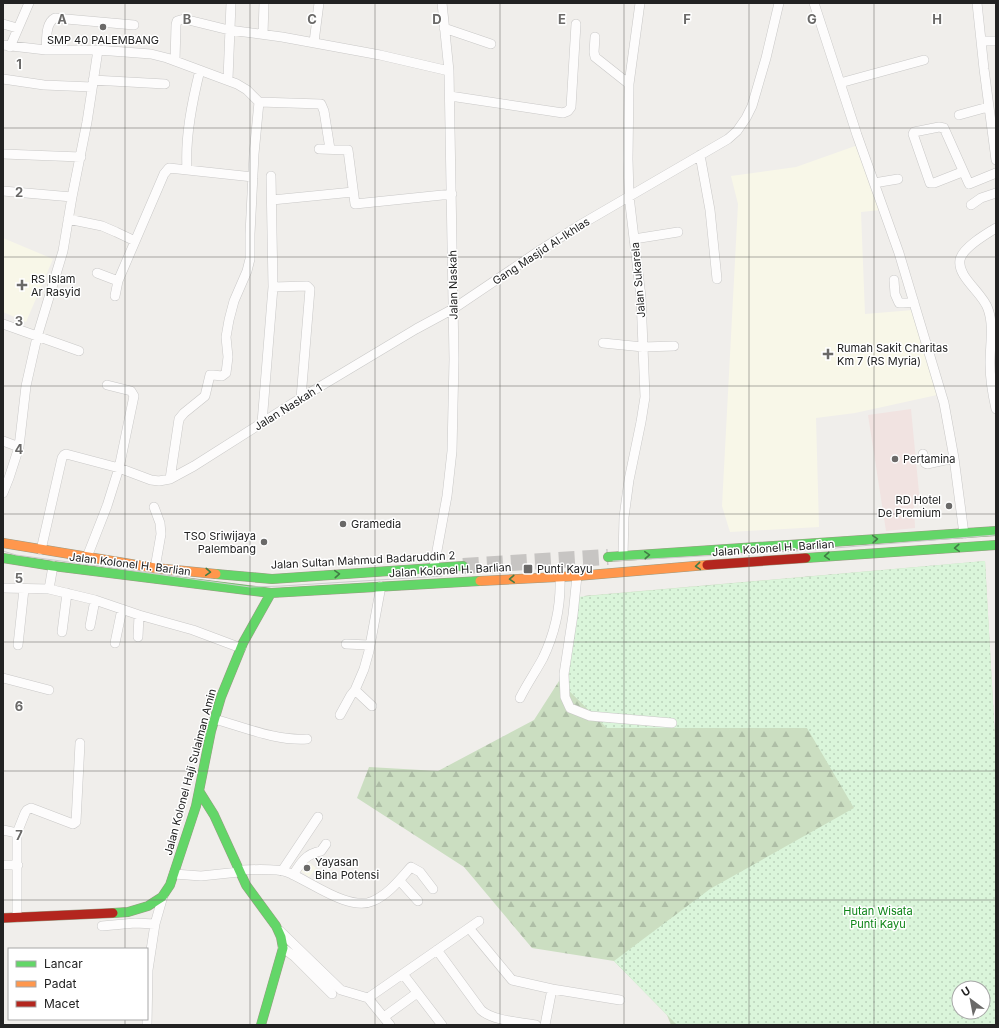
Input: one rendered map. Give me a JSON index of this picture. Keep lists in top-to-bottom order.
{
  "streets": {
    "main road": ["Jalan Kolonel H. Barlian", "Jalan Sultan Mahmud Badaruddin 2", "Jalan Kolonel Haji Sulaiman Amin"],
    "street": [
      "Gang Masjid Al-Ikhlas",
      "Jalan Sukarela",
      "Jalan Naskah",
      "Jalan Naskah 1"
    ]
  },
  "crossings": [
    ["Gang Masjid Al-Ikhlas", "Jalan Sukarela"],
    ["Gang Masjid Al-Ikhlas", "Jalan Naskah"],
    ["Gang Masjid Al-Ikhlas", "Jalan Naskah 1"],
    ["Jalan Sukarela", "Jalan Kolonel H. Barlian"],
    ["Jalan Naskah", "Jalan Naskah 1"],
    ["Jalan Naskah", "Jalan Sultan Mahmud Badaruddin 2"],
    ["Jalan Naskah 1", "Jalan Sultan Mahmud Badaruddin 2"],
    ["Jalan Kolonel H. Barlian", "Jalan Kolonel Haji Sulaiman Amin"]
  ],
  "one_way": ["Jalan Sultan Mahmud Badaruddin 2"],
  "parks": ["Hutan Wisata Punti Kayu"],
  "places": {
    "other": [
      "SMP 40 PALEMBANG",
      "Pertamina",
      "RD Hotel De Premium",
      "Gramedia",
      "TSO Sriwijaya Palembang",
      "Yayasan Bina Potensi"
    ],
    "health": ["RS Islam Ar Rasyid", "Rumah Sakit Charitas Km 7 (RS Myria)"],
    "transit": ["Punti Kayu"]
  },
  "legend": ["Lancar", "Padat", "Macet"],
  "north": "top left",
  "grid": {
    "columns": [
      "A",
      "B",
      "C",
      "D",
      "E",
      "F",
      "G",
      "H"
    ],
    "rows": [
      "1",
      "2",
      "3",
      "4",
      "5",
      "6",
      "7"
    ]
  }
}
